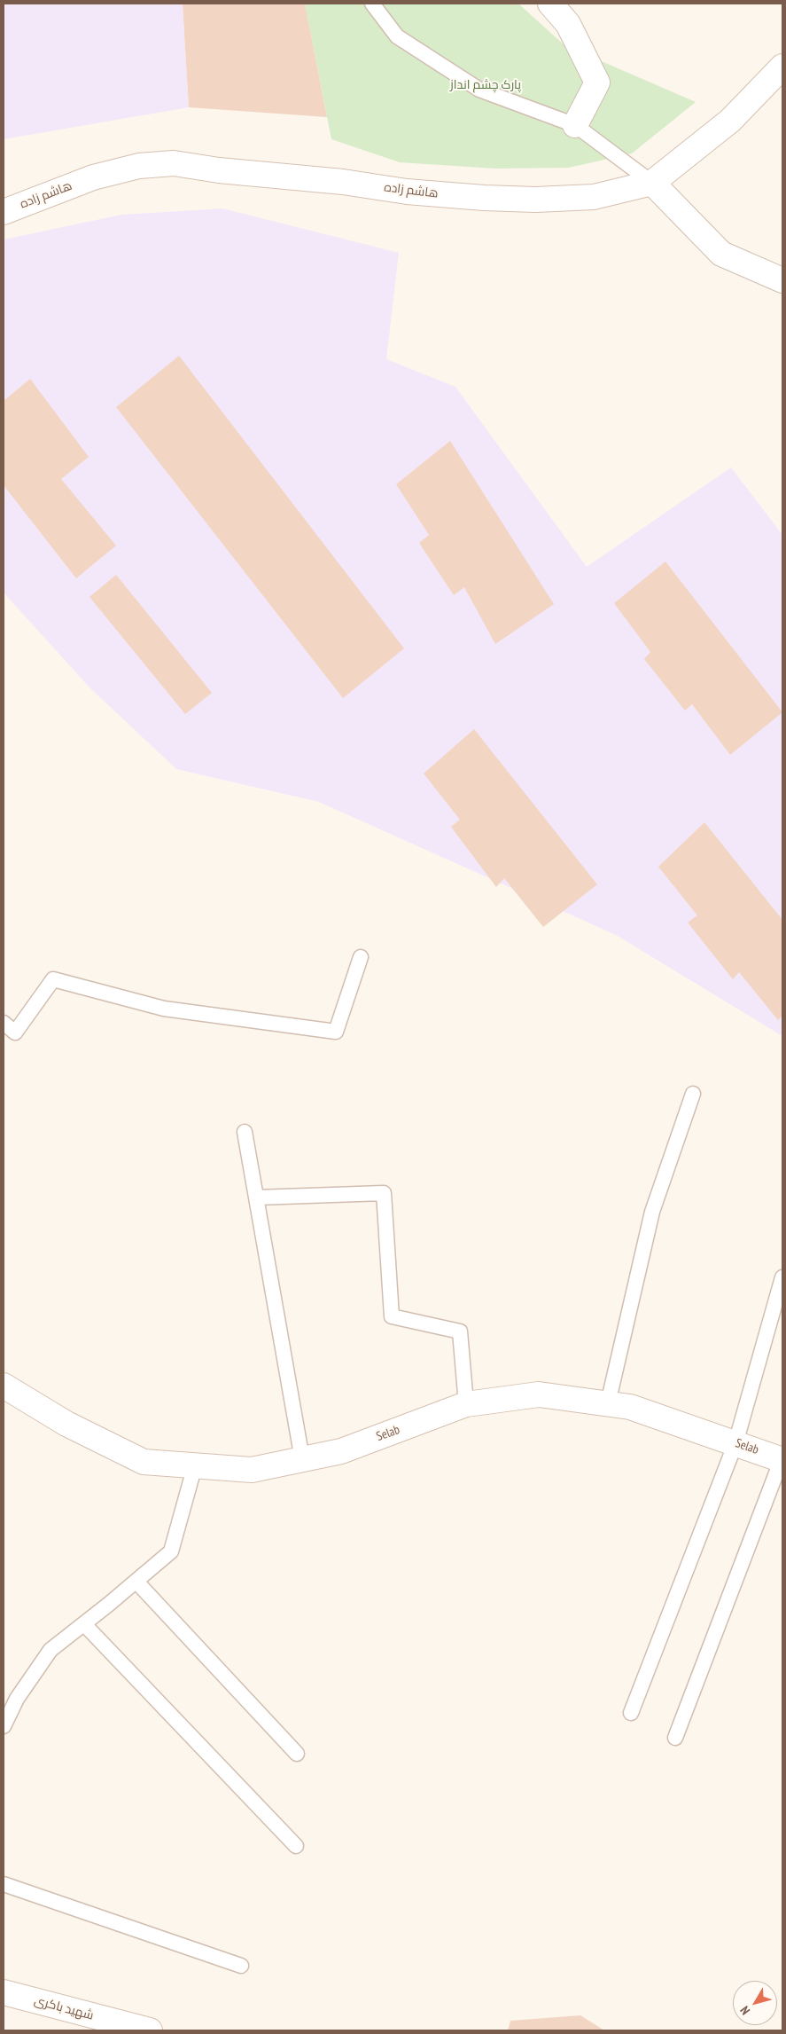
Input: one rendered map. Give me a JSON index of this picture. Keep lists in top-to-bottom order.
{
  "streets": {
    "street": ["هاشم زاده", "Selab", "شهید باکری"]
  },
  "parks": ["پارک چشم انداز"],
  "north": "bottom left"
}
